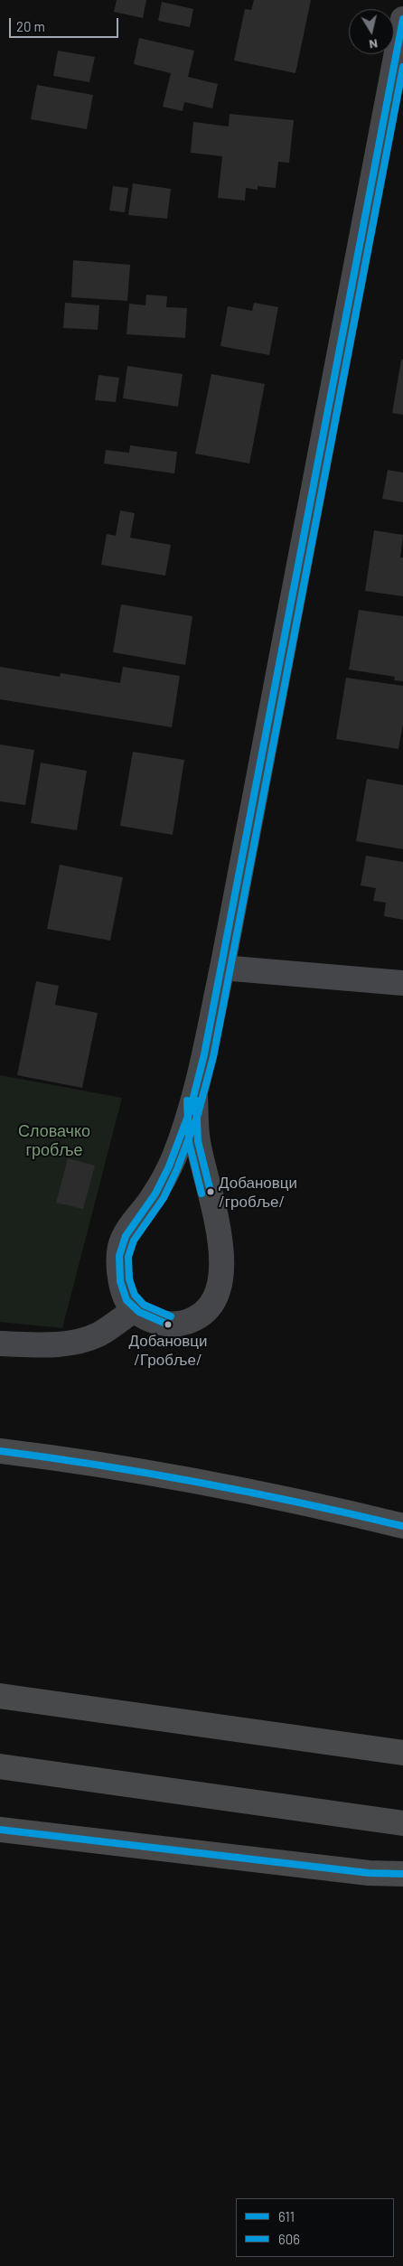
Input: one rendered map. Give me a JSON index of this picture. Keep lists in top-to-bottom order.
{
  "parks": ["Словачко гробље"],
  "places": ["Добановци /гробље/", "Добановци /Гробље/"],
  "lines": ["transit line 611", "transit line 606"],
  "legend": ["611", "606"],
  "scale_bar": "20 m",
  "north": "bottom"
}
